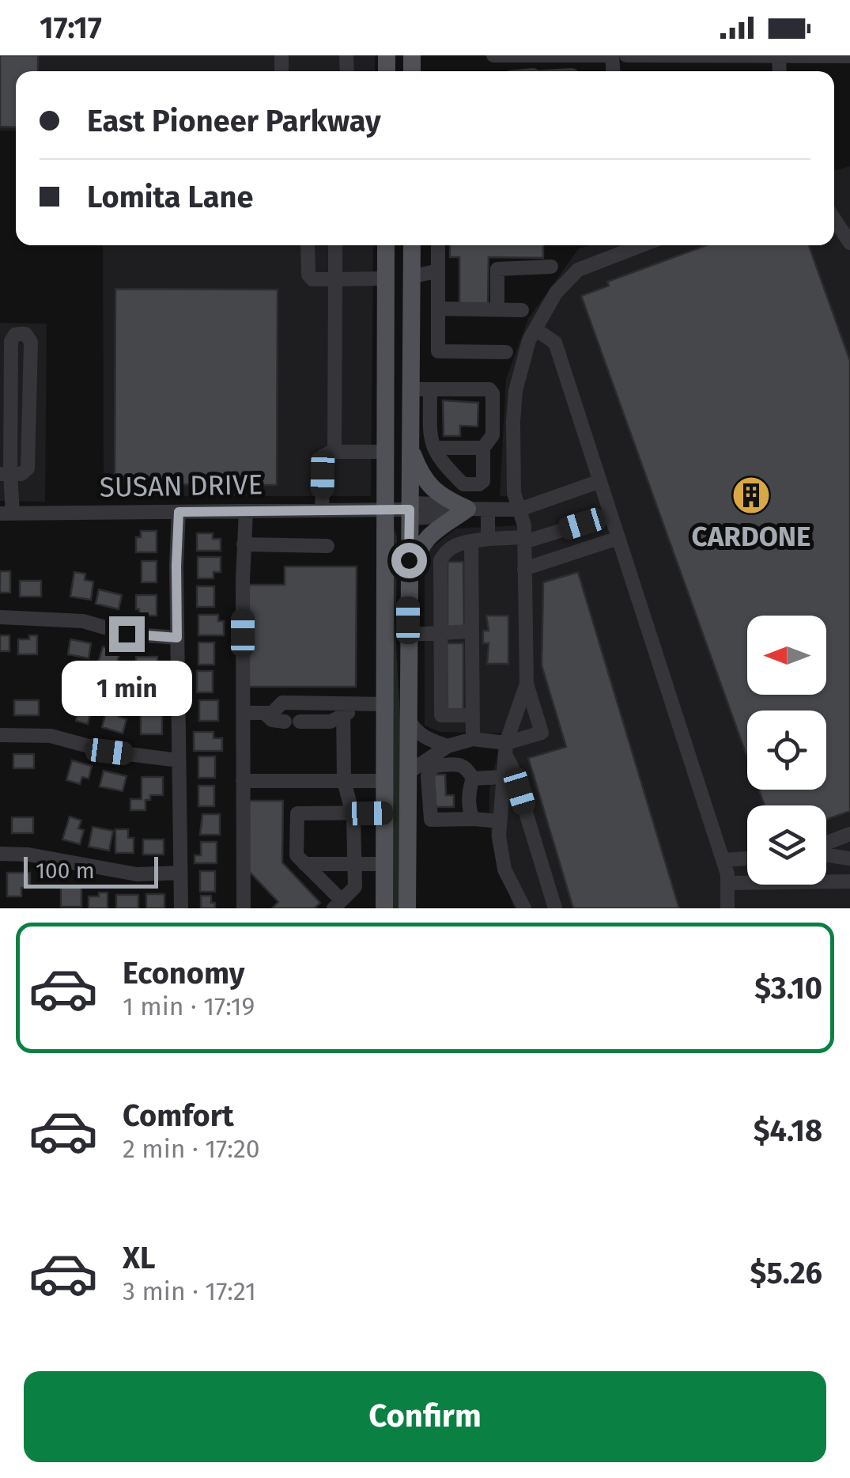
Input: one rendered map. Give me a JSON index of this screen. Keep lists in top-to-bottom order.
{
  "streets": {
    "street": ["SUSAN DRIVE"]
  },
  "places": {
    "building": ["CARDONE"]
  },
  "scale_bar": "100 m",
  "north": "left",
  "page": {
    "status": "17:17",
    "banner": ["East Pioneer Parkway", "Lomita Lane"],
    "bubble": "1 min",
    "scale": "100 m",
    "list": [
      {
        "name": "Economy",
        "note": "1 min · 17:19",
        "value": "$3.10"
      },
      {
        "name": "Comfort",
        "note": "2 min · 17:20",
        "value": "$4.18"
      },
      {
        "name": "XL",
        "note": "3 min · 17:21",
        "value": "$5.26"
      }
    ],
    "buttons": "Confirm"
  }
}
